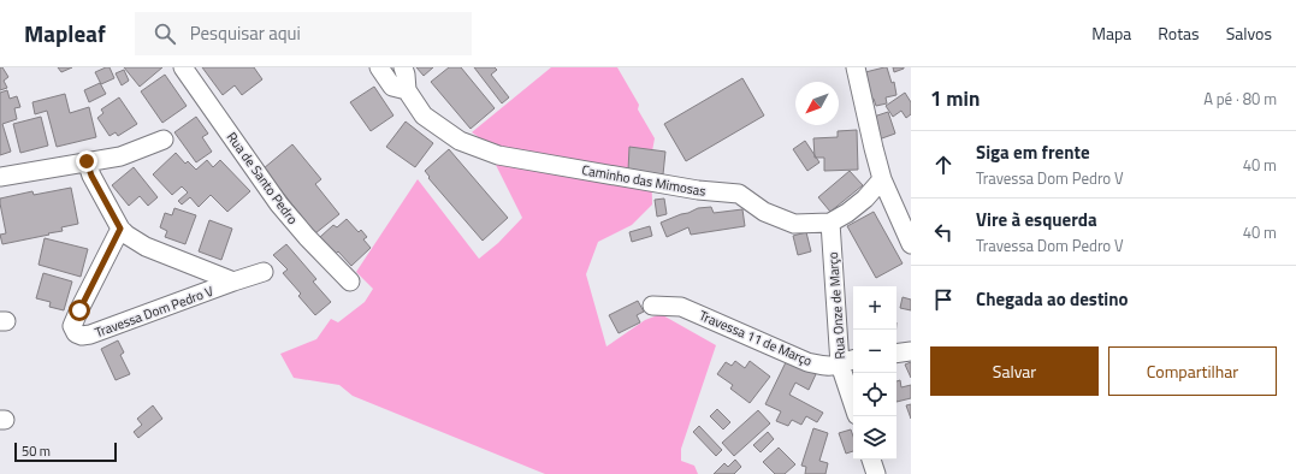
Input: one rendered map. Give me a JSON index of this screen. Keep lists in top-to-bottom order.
{
  "streets": {
    "street": [
      "Rua de Santo Pedro",
      "Caminho das Mimosas",
      "Rua Onze de Março",
      "Travessa Dom Pedro V",
      "Travessa 11 de Março"
    ]
  },
  "crossings": [
    ["Caminho das Mimosas", "Rua Onze de Março"],
    ["Rua Onze de Março", "Travessa 11 de Março"]
  ],
  "scale_bar": "50 m",
  "north": "bottom left",
  "page": {
    "header": "Mapleaf",
    "search": "Pesquisar aqui",
    "nav": ["Mapa", "Rotas", "Salvos"],
    "heading": ["1 min", "A pé · 80 m"],
    "list": [
      ["Siga em frente", "Travessa Dom Pedro V", "40 m"],
      ["Vire à esquerda", "Travessa Dom Pedro V", "40 m"],
      "Chegada ao destino"
    ],
    "map_buttons": ["+", "−"],
    "buttons": ["Salvar", "Compartilhar"],
    "scale": "50 m"
  }
}
